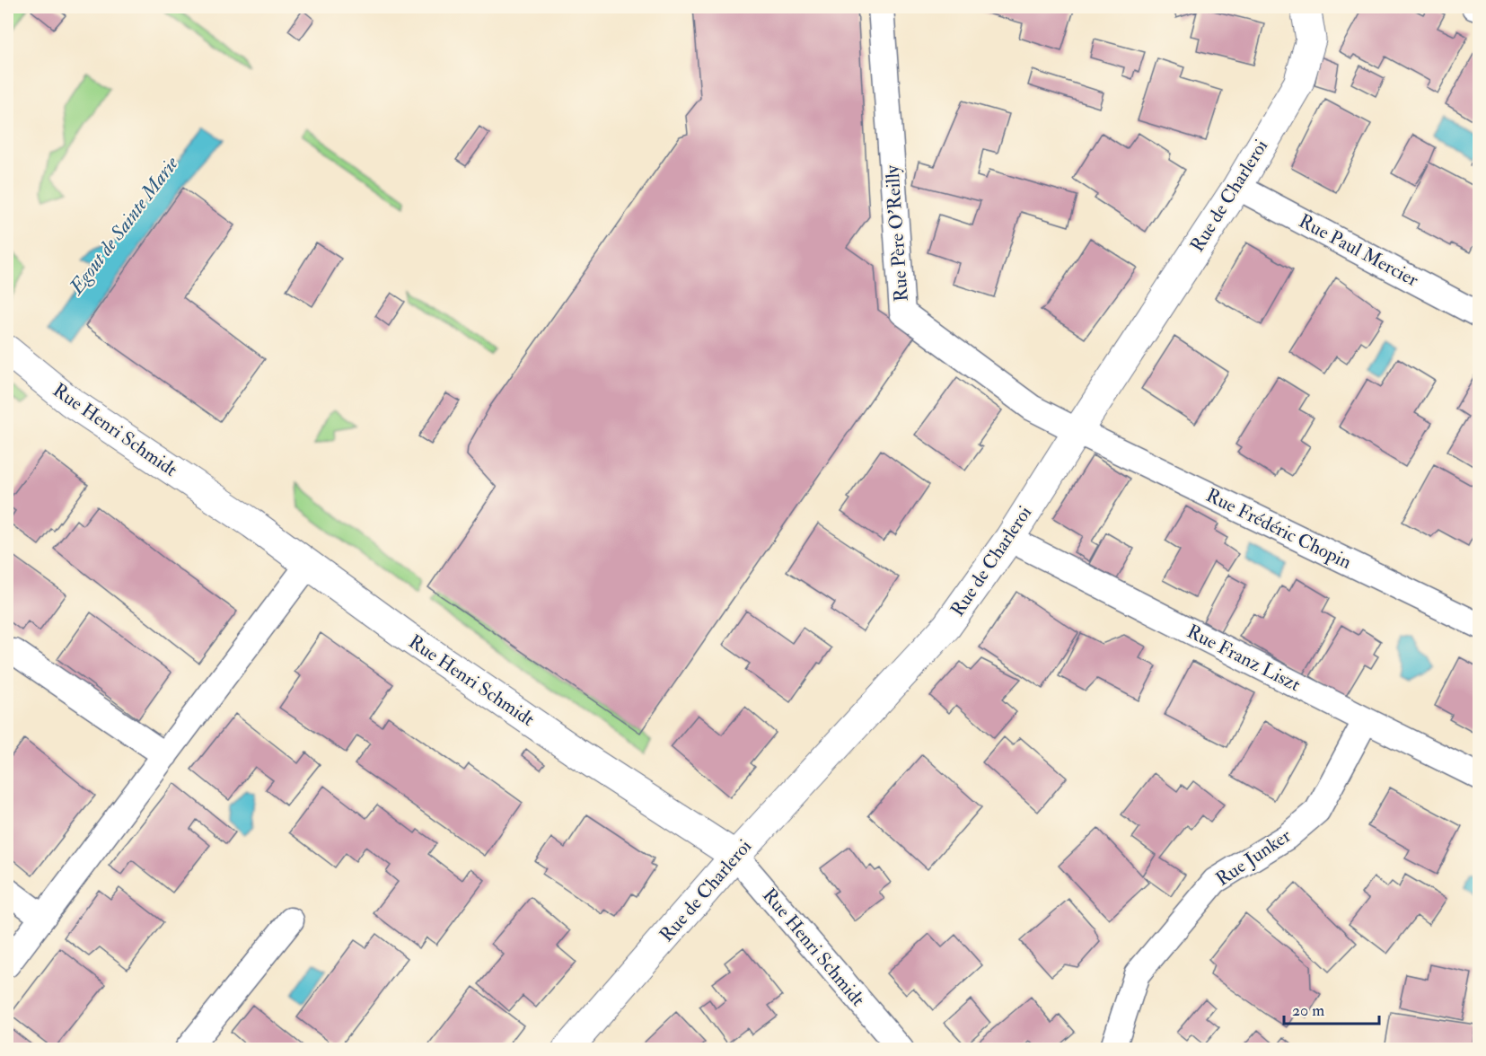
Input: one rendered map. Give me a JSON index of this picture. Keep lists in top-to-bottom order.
{
  "streets": {
    "street": [
      "Rue de Charleroi",
      "Rue Père O'Reilly",
      "Rue Paul Mercier",
      "Rue Henri Schmidt",
      "Rue Frédéric Chopin",
      "Rue Franz Liszt",
      "Rue Junker"
    ]
  },
  "crossings": [
    ["Rue de Charleroi", "Rue Père O'Reilly"],
    ["Rue de Charleroi", "Rue Paul Mercier"],
    ["Rue de Charleroi", "Rue Henri Schmidt"],
    ["Rue de Charleroi", "Rue Frédéric Chopin"],
    ["Rue de Charleroi", "Rue Franz Liszt"],
    ["Rue Père O'Reilly", "Rue Frédéric Chopin"],
    ["Rue Franz Liszt", "Rue Junker"]
  ],
  "water": ["Egout de Sainte Marie"],
  "scale_bar": "20 m"
}
